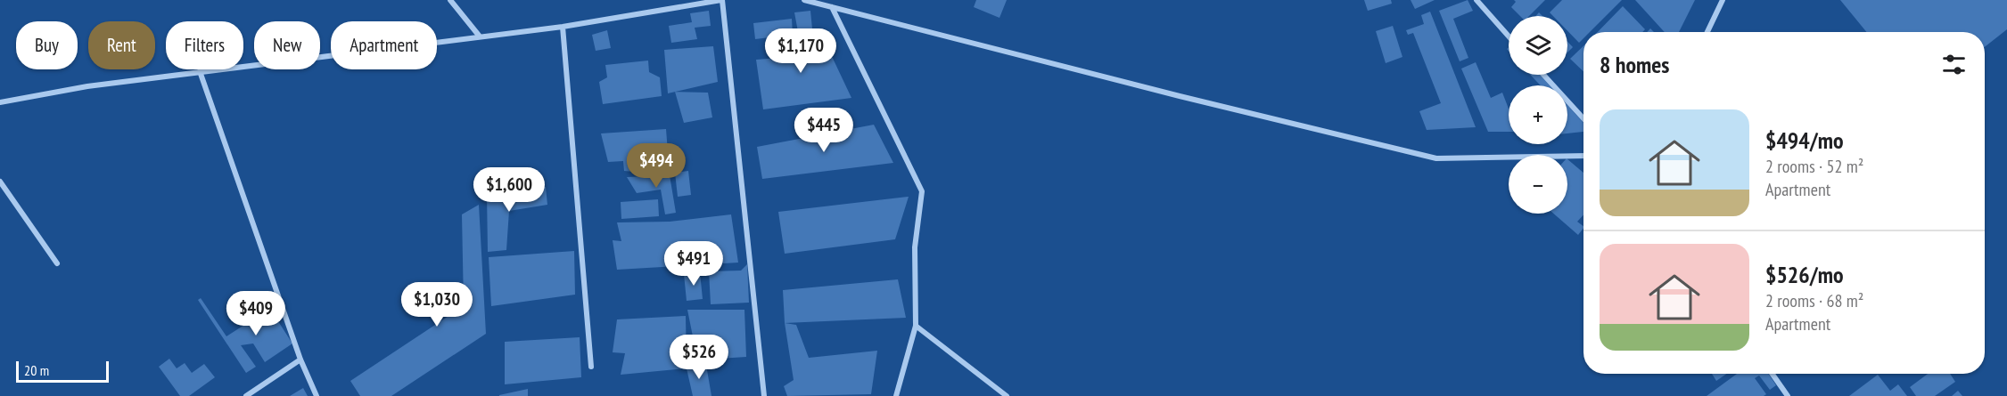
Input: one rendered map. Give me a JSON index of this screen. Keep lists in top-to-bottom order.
{
  "scale_bar": "20 m",
  "page": {
    "map_buttons": ["+", "−"],
    "chip": [
      "Buy",
      "Rent",
      "Filters",
      "New",
      "Apartment"
    ],
    "price": [
      "$1,170",
      "$445",
      "$494",
      "$1,600",
      "$491",
      "$1,030",
      "$409",
      "$526"
    ],
    "heading": "8 homes",
    "list": [
      {
        "name": "$494/mo",
        "note": "2 rooms · 52 m² · Apartment"
      },
      {
        "name": "$526/mo",
        "note": "2 rooms · 68 m² · Apartment"
      }
    ],
    "scale": "20 m"
  }
}
